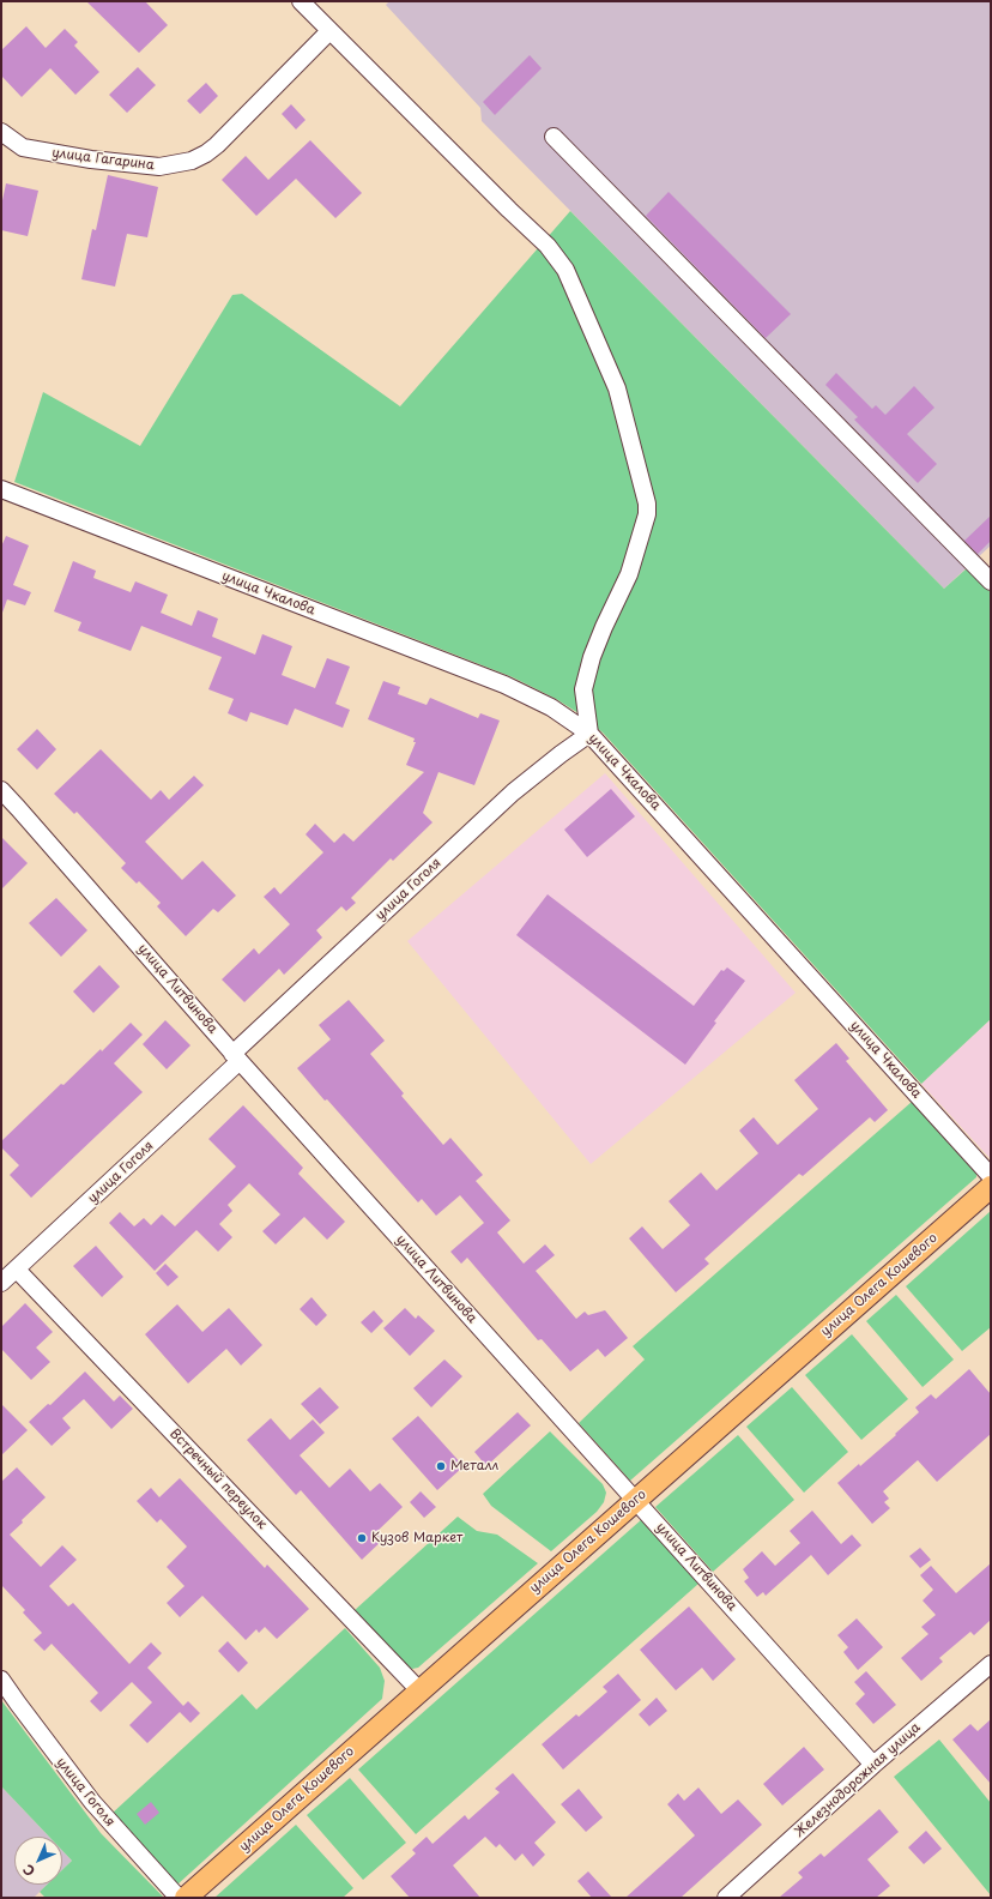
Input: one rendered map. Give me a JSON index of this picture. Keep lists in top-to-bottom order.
{
  "streets": {
    "main road": ["улица Олега Кошевого"],
    "street": [
      "улица Гагарина",
      "улица Чкалова",
      "улица Гоголя",
      "улица Литвинова",
      "Встречный переулок",
      "Железнодорожная улица"
    ]
  },
  "crossings": [
    ["улица Чкалова", "улица Гоголя"],
    ["улица Гоголя", "улица Литвинова"],
    ["улица Гоголя", "Встречный переулок"],
    ["улица Литвинова", "улица Олега Кошевого"],
    ["улица Литвинова", "Железнодорожная улица"],
    ["улица Олега Кошевого", "Встречный переулок"]
  ],
  "places": ["Металл", "Кузов Маркет"],
  "north": "bottom left"
}
